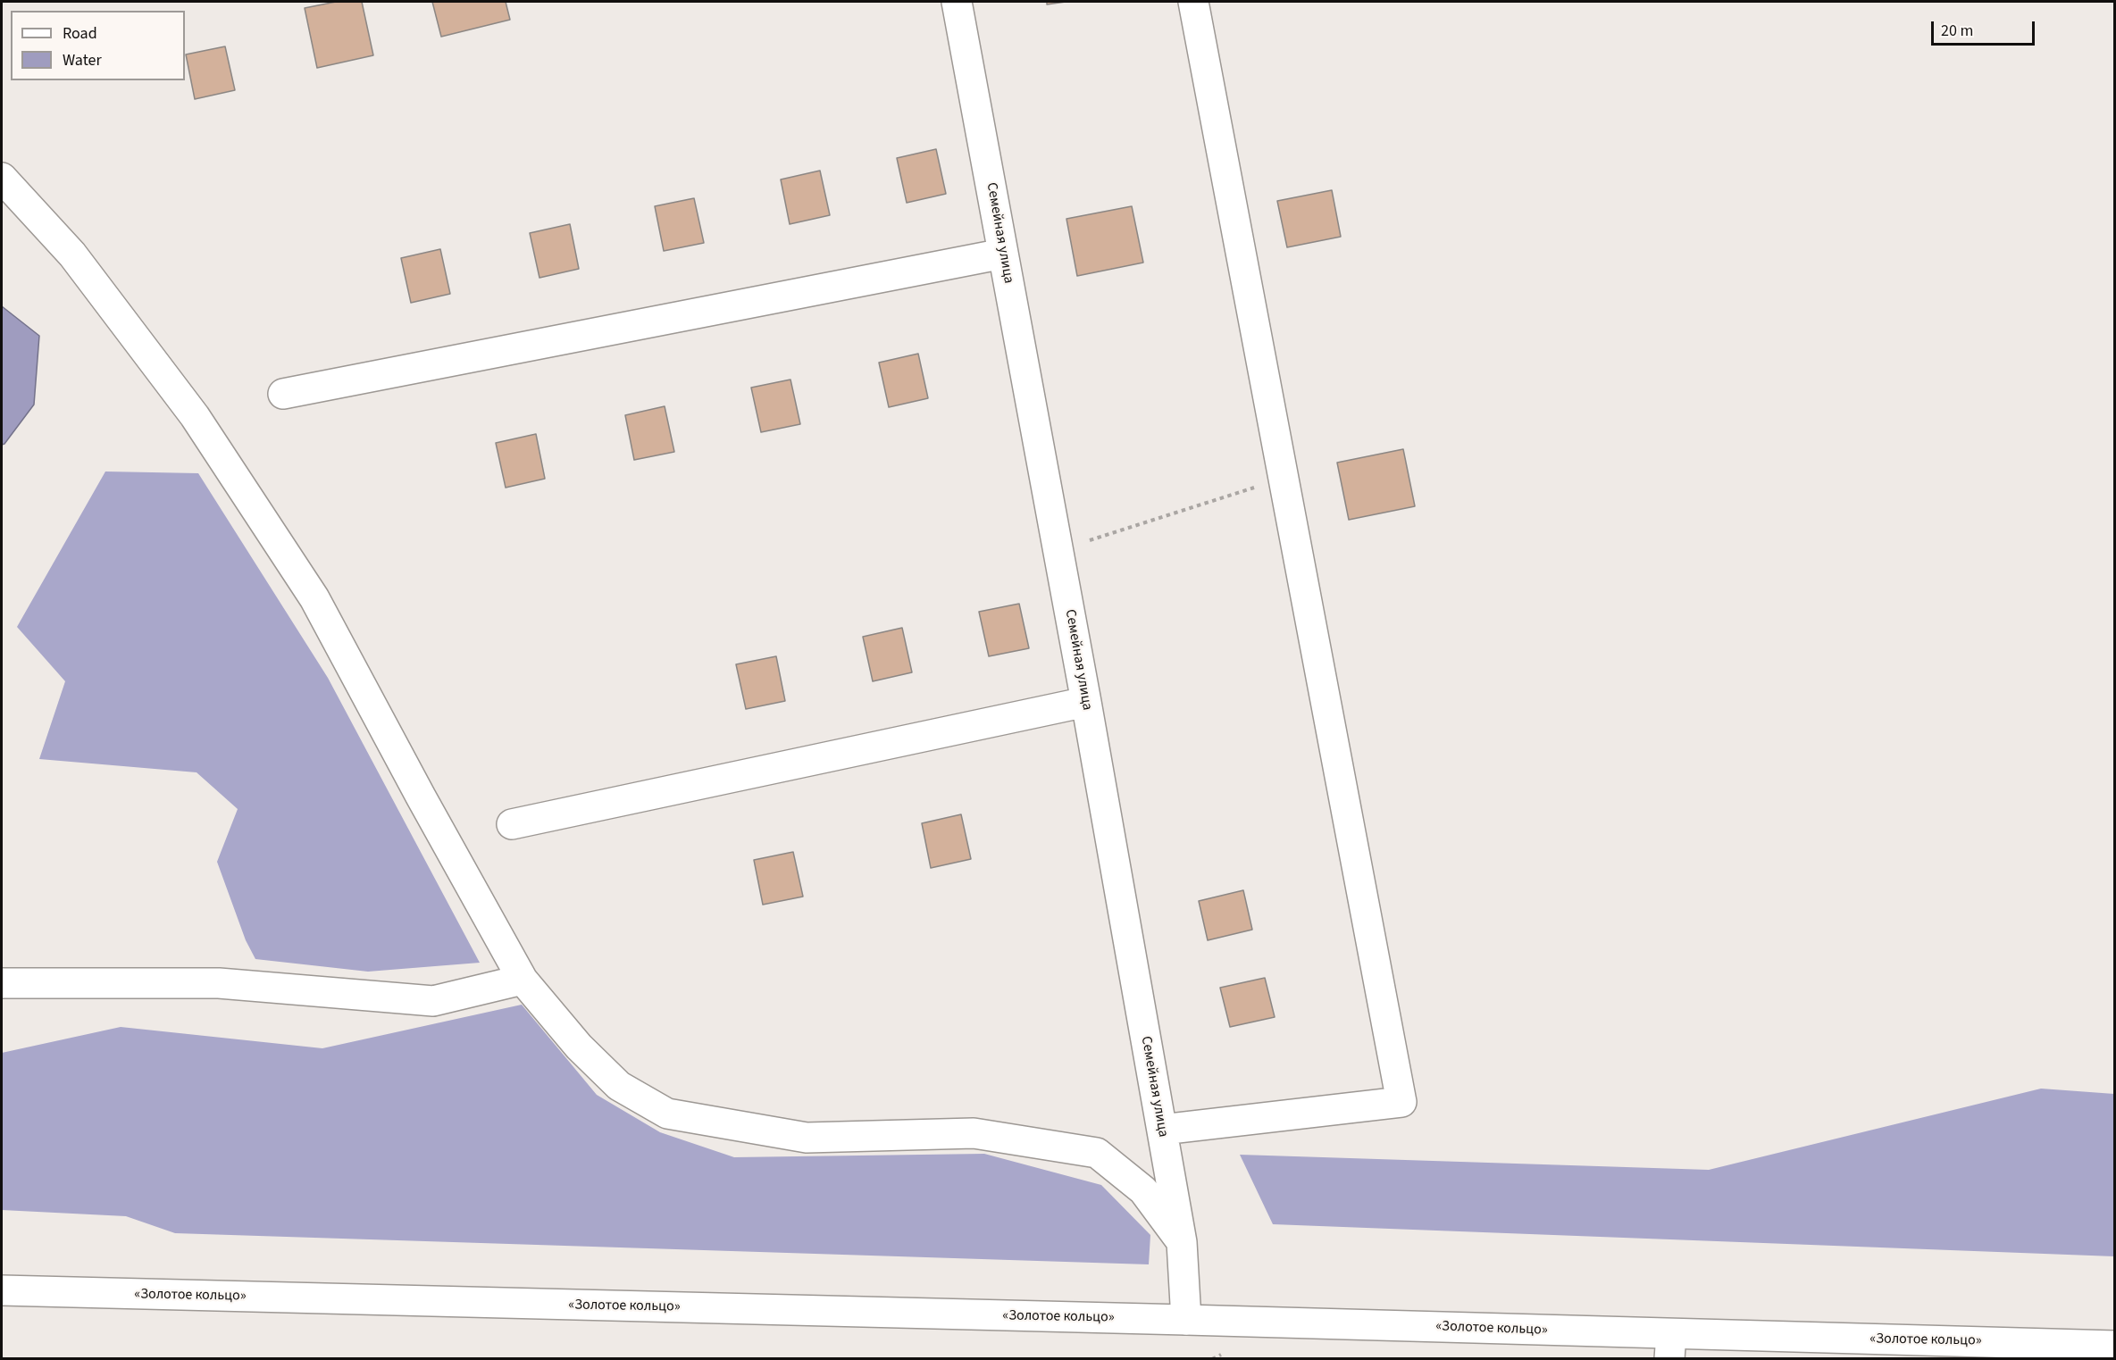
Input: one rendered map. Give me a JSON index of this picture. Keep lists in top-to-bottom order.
{
  "streets": {
    "street": ["Семейная улица", "«Золотое кольцо»"]
  },
  "crossings": [
    ["Семейная улица", "«Золотое кольцо»"]
  ],
  "legend": ["Road", "Water"],
  "scale_bar": "20 m"
}
